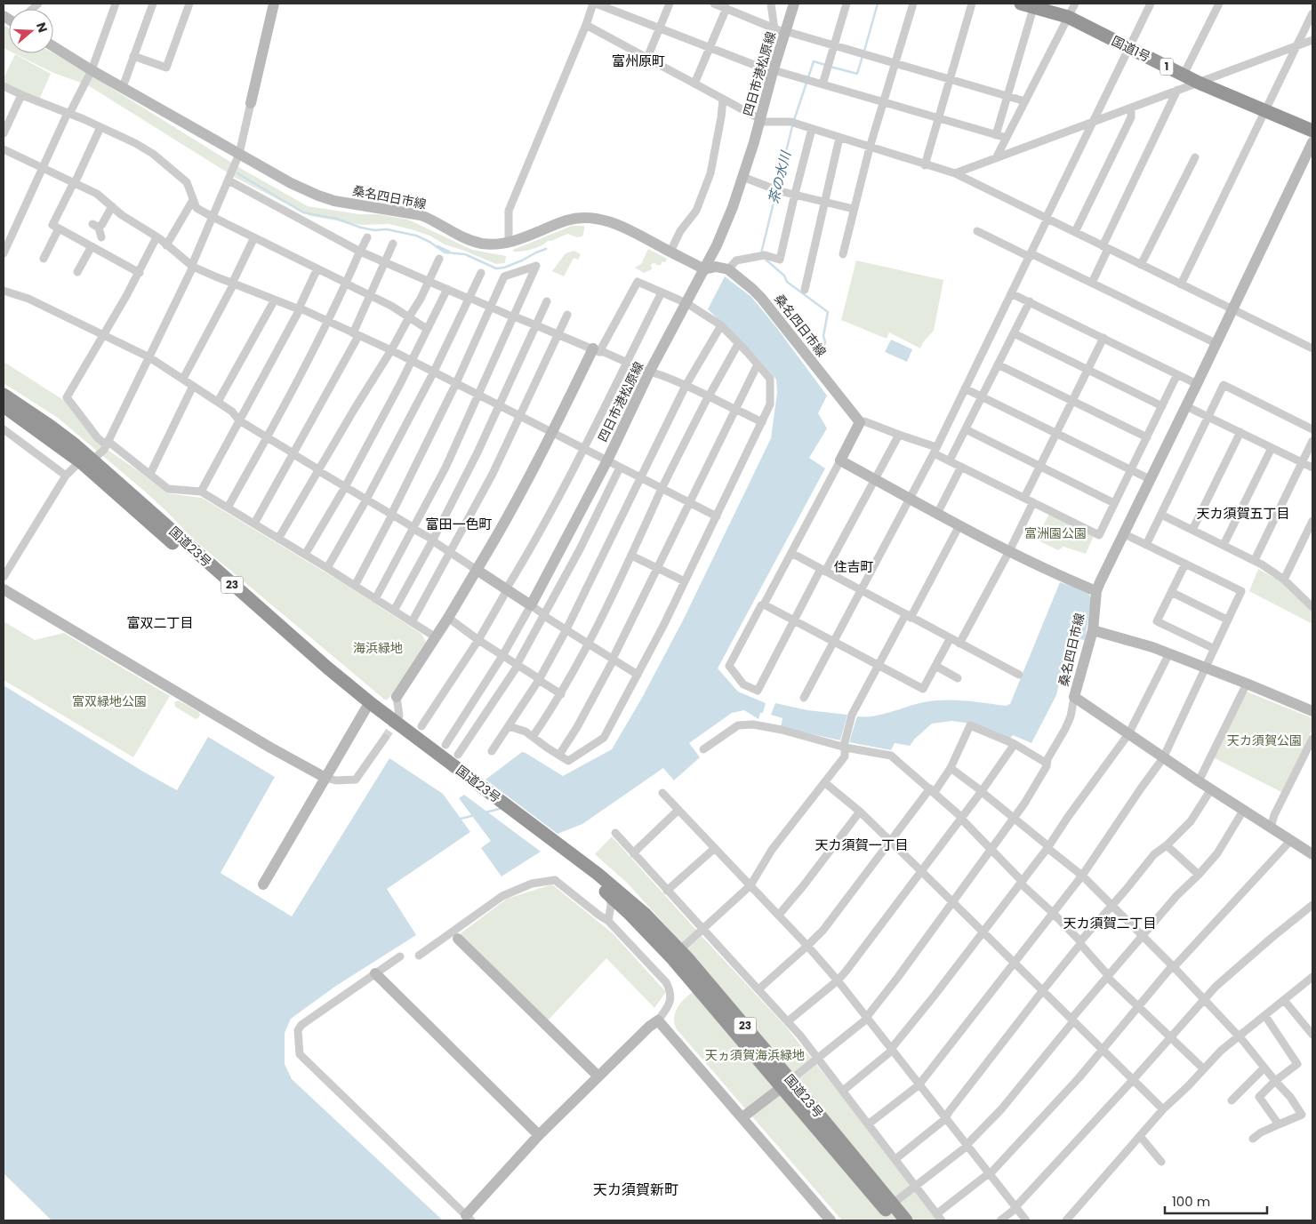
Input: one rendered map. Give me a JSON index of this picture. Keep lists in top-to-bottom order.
{
  "streets": {
    "highway": [
      "国道1号",
      "1",
      "国道23号",
      "23"
    ],
    "street": ["四日市港松原線", "桑名四日市線"]
  },
  "crossings": [
    ["四日市港松原線", "桑名四日市線"]
  ],
  "districts": [
    "富州原町",
    "天カ須賀五丁目",
    "富田一色町",
    "住吉町",
    "富双二丁目",
    "天カ須賀一丁目",
    "天カ須賀二丁目",
    "天カ須賀新町"
  ],
  "water": ["茶の水川"],
  "parks": [
    "富洲園公園",
    "海浜緑地",
    "富双緑地公園",
    "天カ須賀公園",
    "天ヵ須賀海浜緑地"
  ],
  "scale_bar": "100 m",
  "north": "right"
}
